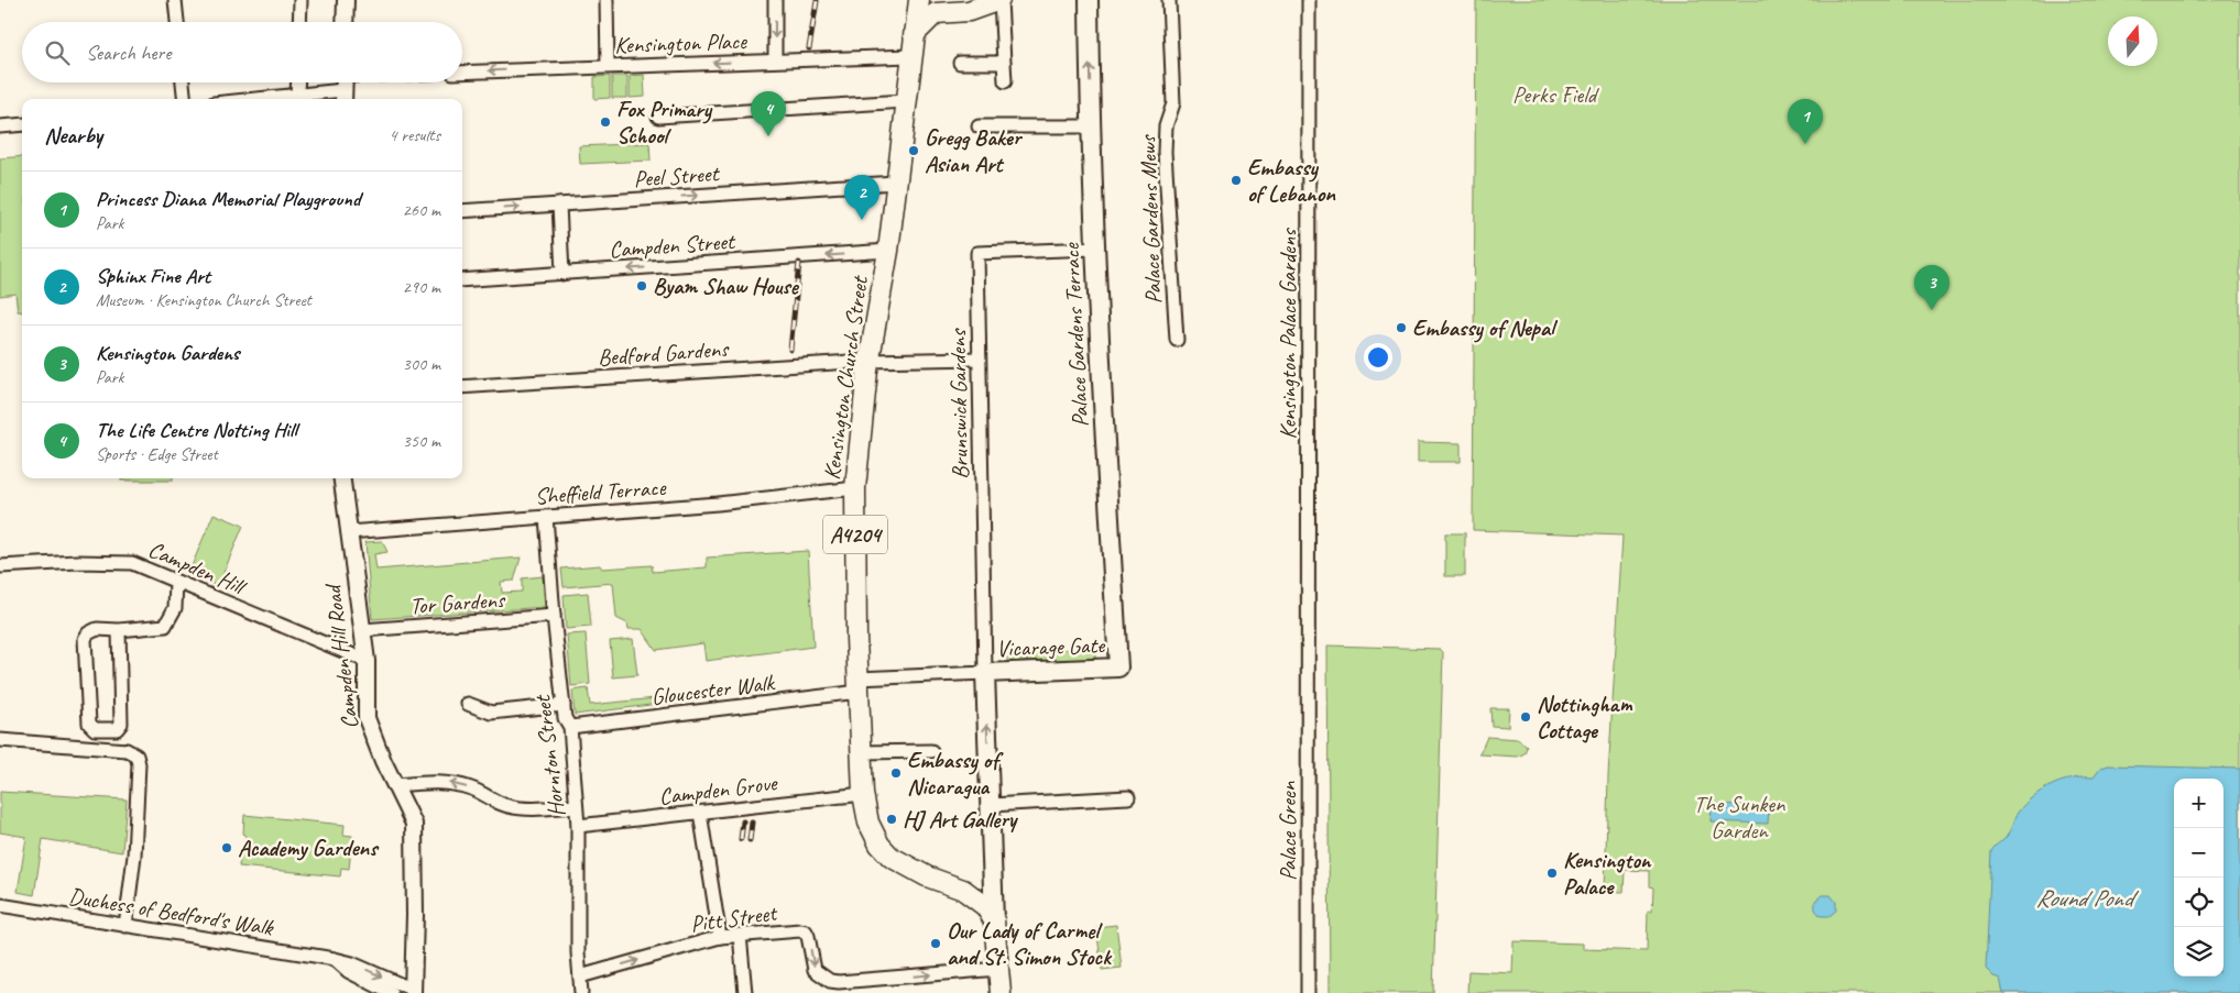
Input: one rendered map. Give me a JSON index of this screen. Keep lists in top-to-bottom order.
{
  "streets": {
    "main road": [
      "Palace Gardens Terrace",
      "Kensington Church Street",
      "A4204",
      "Vicarage Gate"
    ],
    "street": [
      "Kensington Place",
      "Peel Street",
      "Palace Gardens Mews",
      "Campden Street",
      "Kensington Palace Gardens",
      "Bedford Gardens",
      "Brunswick Gardens",
      "Sheffield Terrace",
      "Campden Hill",
      "Tor Gardens",
      "Campden Hill Road",
      "Gloucester Walk",
      "Hornton Street",
      "Campden Grove",
      "Palace Green",
      "Duchess of Bedford's Walk",
      "Pitt Street"
    ]
  },
  "crossings": [
    ["Kensington Place", "Kensington Church Street"],
    ["Peel Street", "Kensington Church Street"],
    ["Campden Street", "Kensington Church Street"],
    ["Kensington Palace Gardens", "Palace Green"],
    ["Palace Gardens Terrace", "Brunswick Gardens"],
    ["Palace Gardens Terrace", "Vicarage Gate"],
    ["Bedford Gardens", "Kensington Church Street"],
    ["Bedford Gardens", "Brunswick Gardens"],
    ["Kensington Church Street", "Sheffield Terrace"],
    ["Kensington Church Street", "Vicarage Gate"],
    ["Kensington Church Street", "Gloucester Walk"],
    ["Kensington Church Street", "Campden Grove"],
    ["Brunswick Gardens", "Vicarage Gate"],
    ["Brunswick Gardens", "Gloucester Walk"],
    ["Sheffield Terrace", "Campden Hill Road"],
    ["Sheffield Terrace", "Hornton Street"],
    ["Campden Hill", "Campden Hill Road"],
    ["Tor Gardens", "Campden Hill Road"],
    ["Tor Gardens", "Hornton Street"],
    ["Vicarage Gate", "Gloucester Walk"],
    ["Campden Hill Road", "Duchess of Bedford's Walk"],
    ["Gloucester Walk", "Hornton Street"],
    ["Hornton Street", "Campden Grove"],
    ["Hornton Street", "Pitt Street"]
  ],
  "one_way": ["Campden Street", "Pitt Street"],
  "water": ["Round Pond"],
  "parks": ["Perks Field", "The Sunken Garden"],
  "places": [
    "Fox Primary School",
    "Gregg Baker Asian Art",
    "Embassy of Lebanon",
    "Byam Shaw House",
    "Embassy of Nepal",
    "Nottingham Cottage",
    "Embassy of Nicaragua",
    "HJ Art Gallery",
    "Academy Gardens",
    "Kensington Palace",
    "Our Lady of Carmel and St. Simon Stock"
  ],
  "north": "top",
  "page": {
    "search": "Search here",
    "pins": [
      "4",
      "1",
      "2",
      "3"
    ],
    "heading": ["Nearby", "4 results"],
    "list": [
      {
        "mark": "1",
        "name": "Princess Diana Memorial Playground",
        "note": "Park",
        "value": "260 m"
      },
      {
        "mark": "2",
        "name": "Sphinx Fine Art",
        "note": "Museum · Kensington Church Street",
        "value": "290 m"
      },
      {
        "mark": "3",
        "name": "Kensington Gardens",
        "note": "Park",
        "value": "300 m"
      },
      {
        "mark": "4",
        "name": "The Life Centre Notting Hill",
        "note": "Sports · Edge Street",
        "value": "350 m"
      }
    ],
    "map_buttons": ["+", "−"]
  }
}
